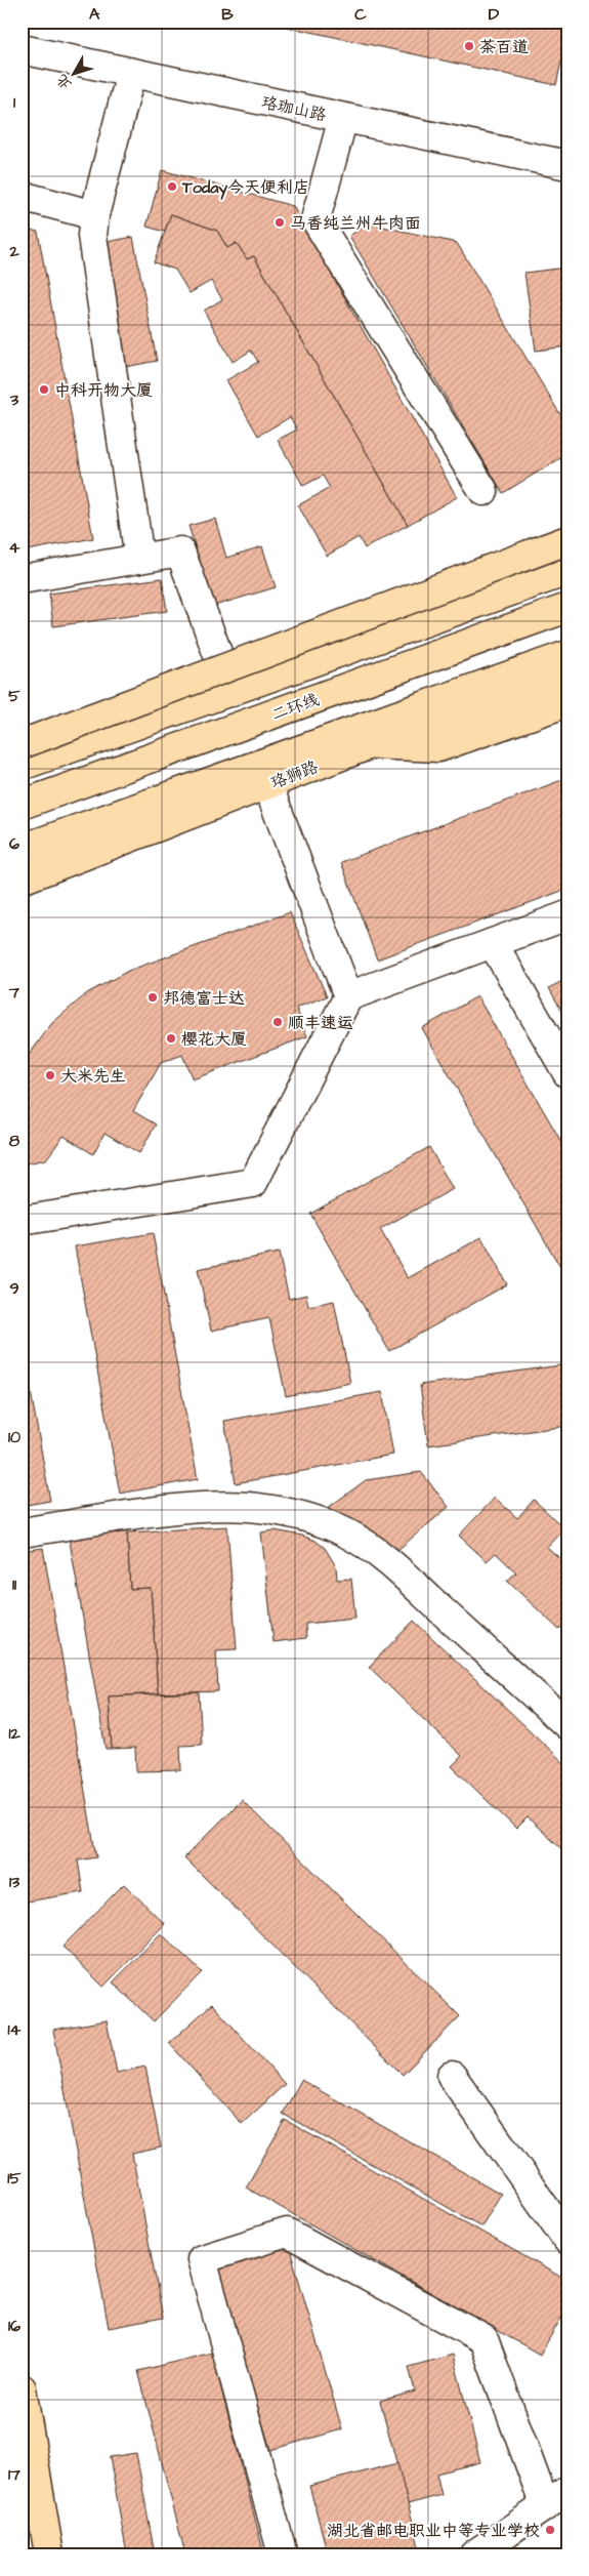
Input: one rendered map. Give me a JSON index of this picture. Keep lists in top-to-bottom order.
{
  "streets": {
    "main road": ["二环线", "珞狮路"],
    "street": ["珞珈山路"]
  },
  "places": [
    "茶百道",
    "Today今天便利店",
    "马香纯兰州牛肉面",
    "中科开物大厦",
    "邦德富士达",
    "顺丰速运",
    "樱花大厦",
    "大米先生",
    "湖北省邮电职业中等专业学校"
  ],
  "north": "bottom left",
  "grid": {
    "columns": [
      "A",
      "B",
      "C",
      "D"
    ],
    "rows": [
      "1",
      "2",
      "3",
      "4",
      "5",
      "6",
      "7",
      "8",
      "9",
      "10",
      "11",
      "12",
      "13",
      "14",
      "15",
      "16",
      "17"
    ]
  }
}
